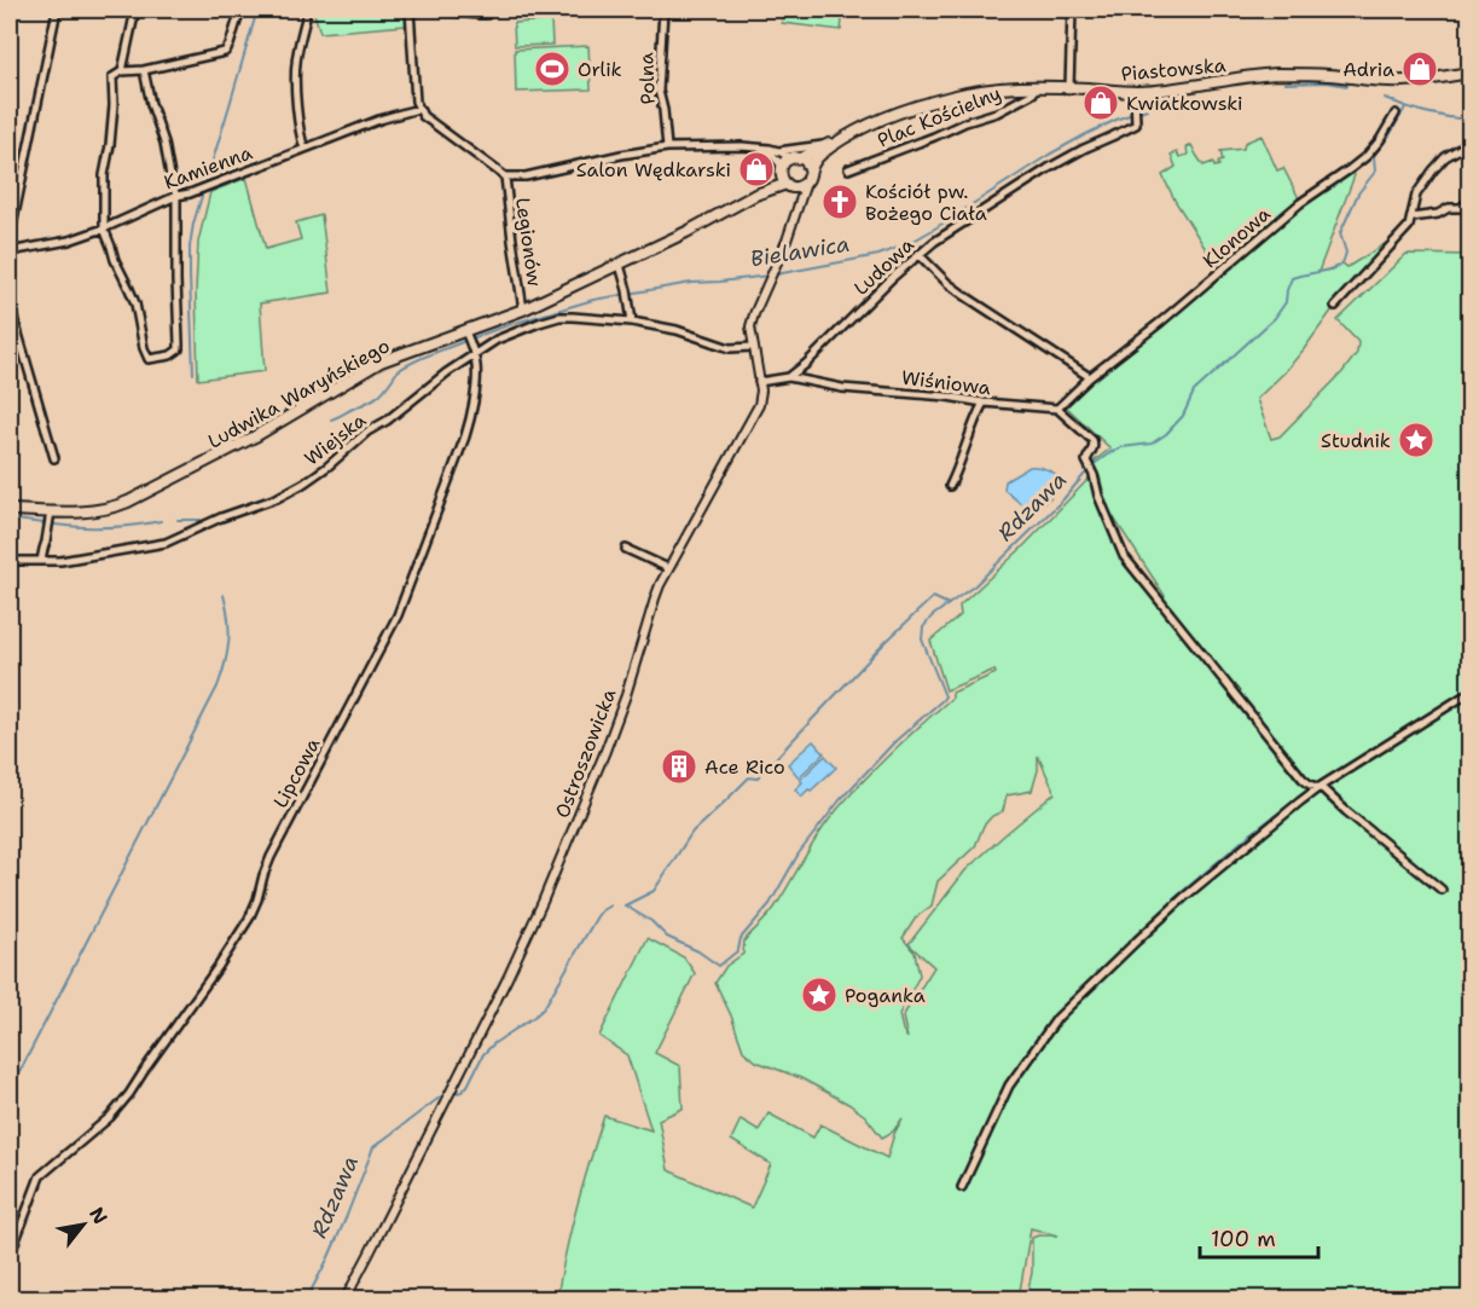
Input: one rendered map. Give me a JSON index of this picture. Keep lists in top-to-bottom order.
{
  "streets": {
    "main road": ["Piastowska", "Ludwika Waryńskiego"],
    "street": [
      "Polna",
      "Plac Kościelny",
      "Kamienna",
      "Klonowa",
      "Legionów",
      "Ludowa",
      "Wiśniowa",
      "Wiejska",
      "Ostroszowicka",
      "Lipcowa"
    ]
  },
  "crossings": [
    ["Piastowska", "Plac Kościelny"],
    ["Piastowska", "Ludowa"],
    ["Piastowska", "Ludwika Waryńskiego"],
    ["Piastowska", "Ostroszowicka"],
    ["Klonowa", "Wiśniowa"],
    ["Legionów", "Ludwika Waryńskiego"],
    ["Ludowa", "Wiśniowa"],
    ["Wiśniowa", "Ostroszowicka"],
    ["Ludwika Waryńskiego", "Ostroszowicka"],
    ["Ludwika Waryńskiego", "Lipcowa"],
    ["Wiejska", "Ostroszowicka"],
    ["Wiejska", "Lipcowa"]
  ],
  "water": ["Bielawica", "Rdzawa"],
  "places": {
    "sports": ["Orlik"],
    "shop": ["Adria", "Kwiatkowski", "Salon Wędkarski"],
    "church": ["Kościół pw. Bożego Ciała"],
    "place": ["Studnik", "Poganka"],
    "building": ["Ace Rico"]
  },
  "scale_bar": "100 m",
  "north": "top right"
}
